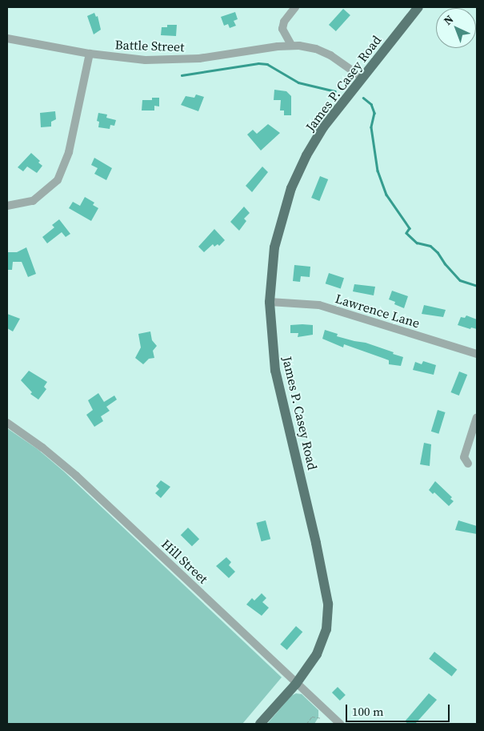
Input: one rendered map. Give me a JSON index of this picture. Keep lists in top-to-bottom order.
{
  "streets": {
    "main road": ["James P. Casey Road"],
    "street": ["Battle Street", "Lawrence Lane", "Hill Street"]
  },
  "crossings": [
    ["Battle Street", "James P. Casey Road"],
    ["James P. Casey Road", "Lawrence Lane"],
    ["James P. Casey Road", "Hill Street"]
  ],
  "scale_bar": "100 m",
  "north": "top left"
}
